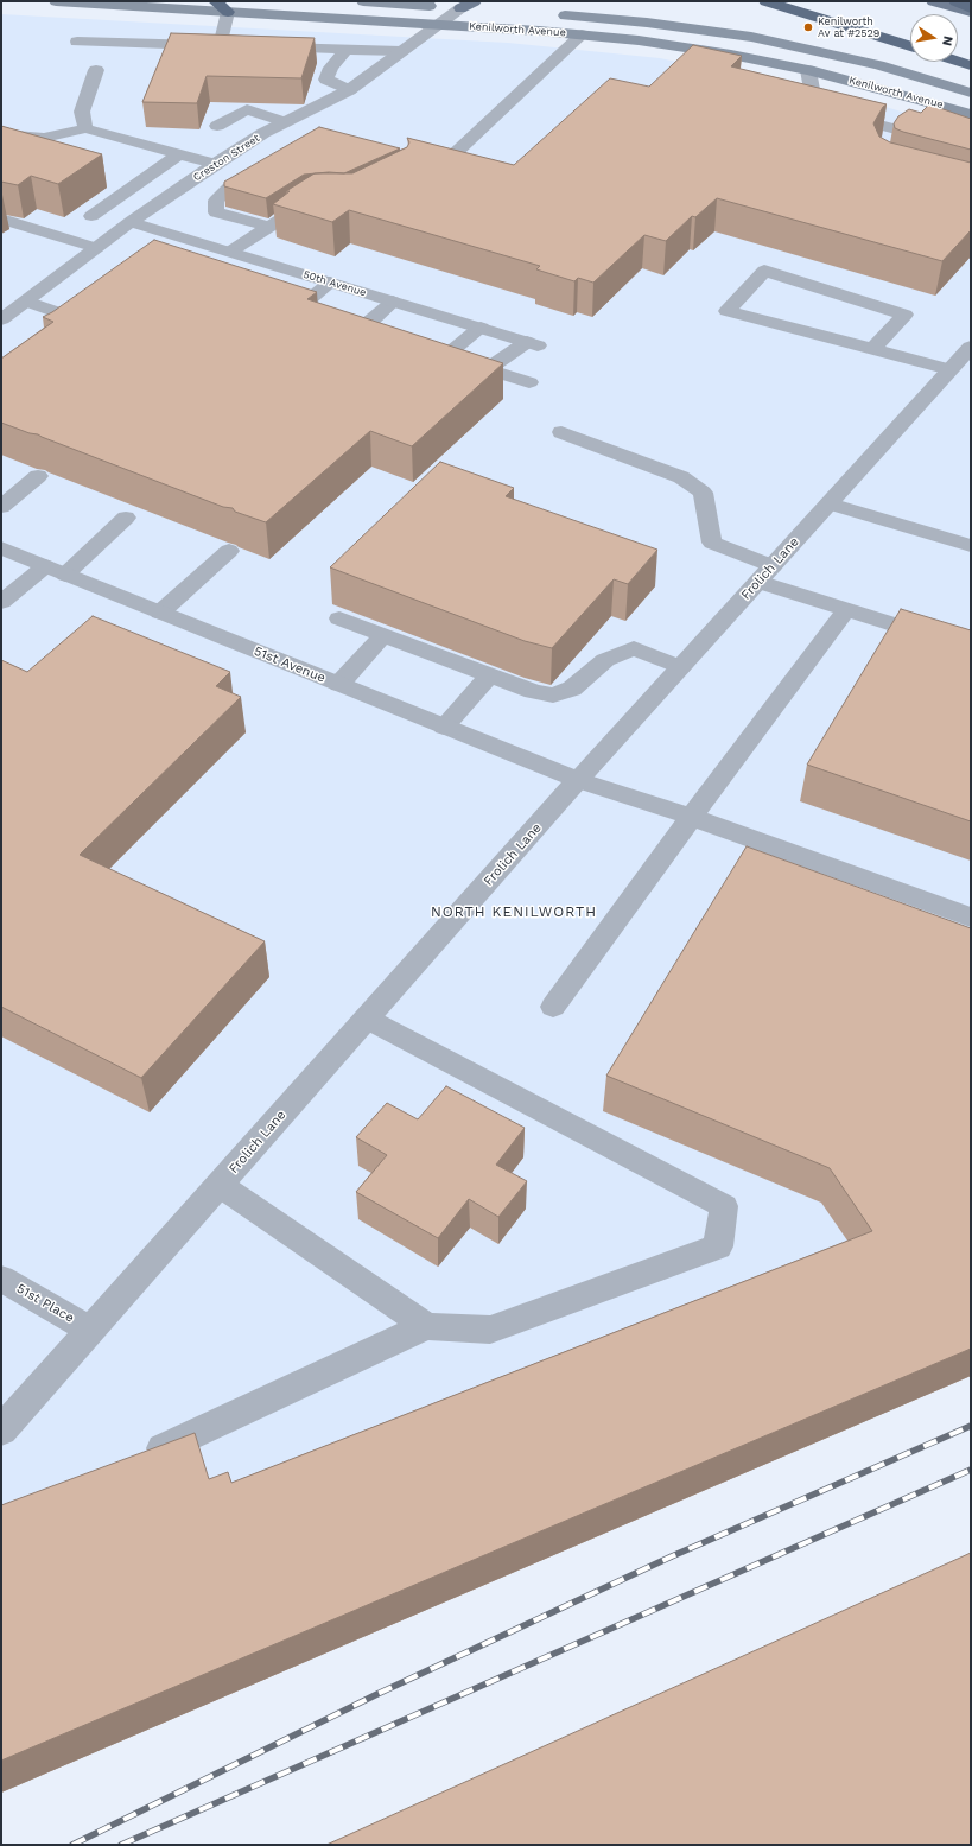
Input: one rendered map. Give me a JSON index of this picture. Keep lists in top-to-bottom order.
{
  "streets": {
    "main road": ["Kenilworth Avenue"],
    "street": [
      "Creston Street",
      "50th Avenue",
      "Frolich Lane",
      "51st Avenue",
      "51st Place"
    ]
  },
  "crossings": [
    ["Kenilworth Avenue", "Creston Street"],
    ["Creston Street", "50th Avenue"],
    ["Frolich Lane", "51st Avenue"],
    ["Frolich Lane", "51st Place"]
  ],
  "districts": ["NORTH KENILWORTH"],
  "places": ["Kenilworth Av at #2529"],
  "north": "right"
}
